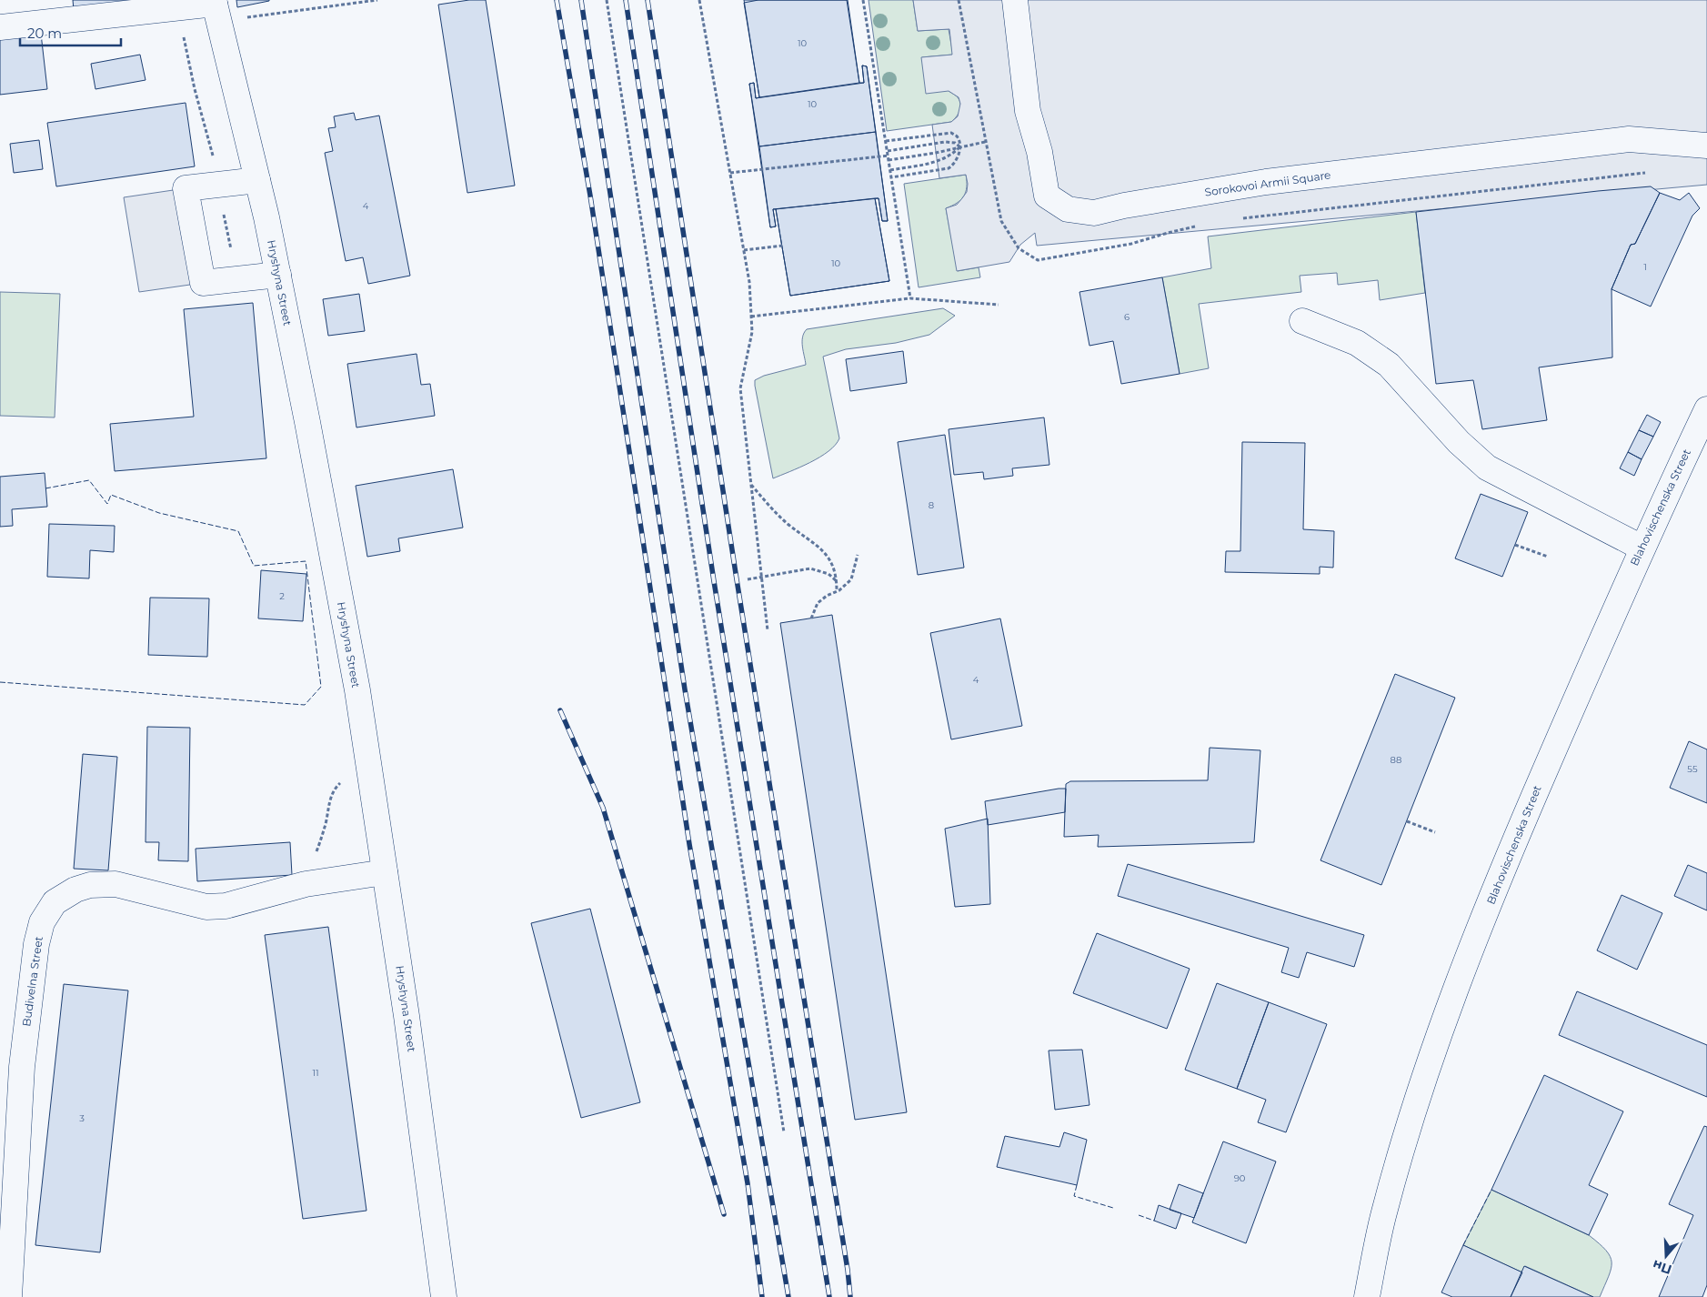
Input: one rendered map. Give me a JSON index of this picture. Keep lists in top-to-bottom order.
{
  "streets": {
    "main road": [
      "Sorokovoi Armii Square",
      "Hryshyna Street",
      "Blahovischenska Street",
      "Budivelna Street"
    ]
  },
  "crossings": [
    ["Hryshyna Street", "Budivelna Street"]
  ],
  "house_numbers": [
    "10",
    "10",
    "4",
    "10",
    "1",
    "6",
    "8",
    "2",
    "4",
    "88",
    "55",
    "11",
    "3",
    "90"
  ],
  "scale_bar": "20 m",
  "north": "bottom"
}
